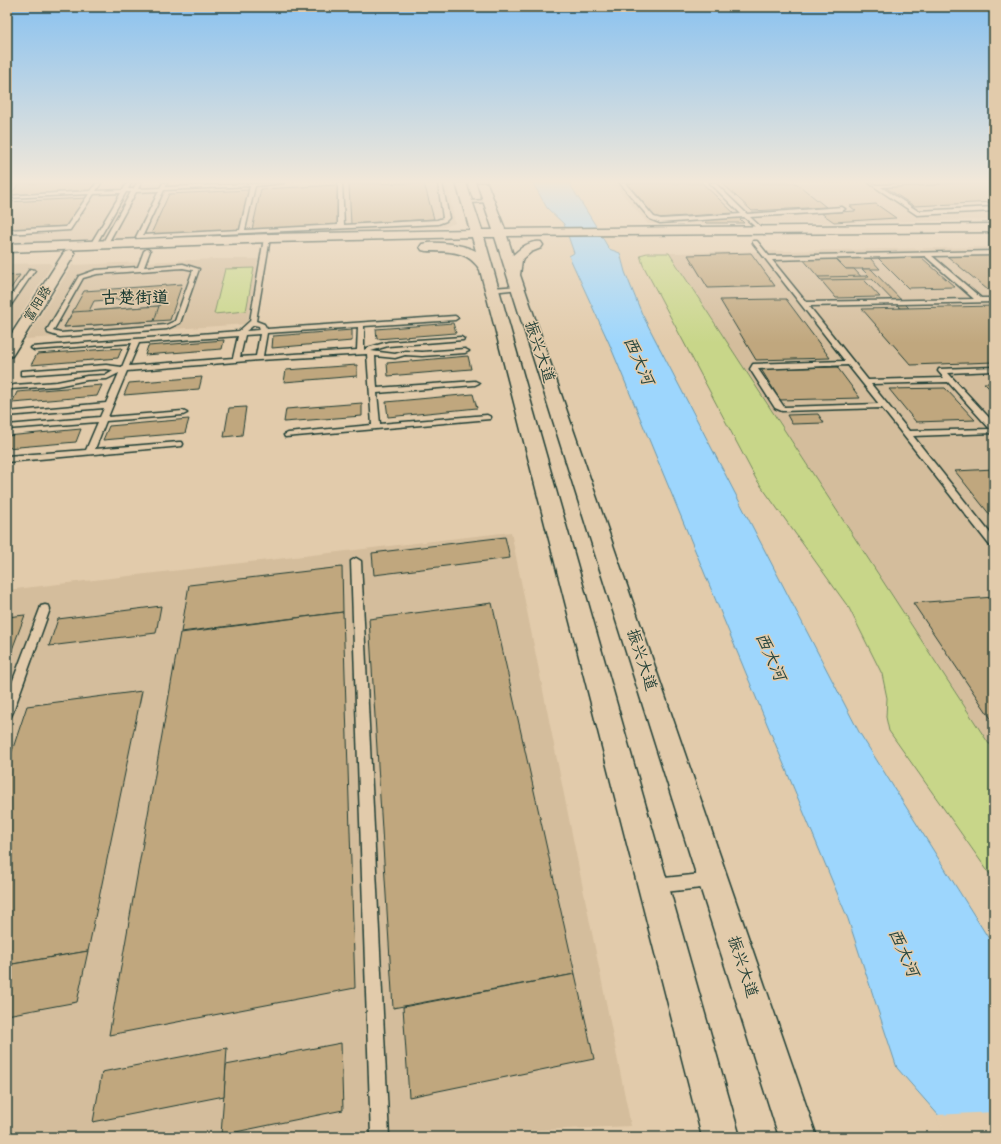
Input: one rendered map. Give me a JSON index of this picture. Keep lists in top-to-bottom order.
{
  "streets": {
    "main road": ["振兴大道"],
    "street": ["富阳路"]
  },
  "districts": ["古楚街道"],
  "water": ["西大河"]
}
